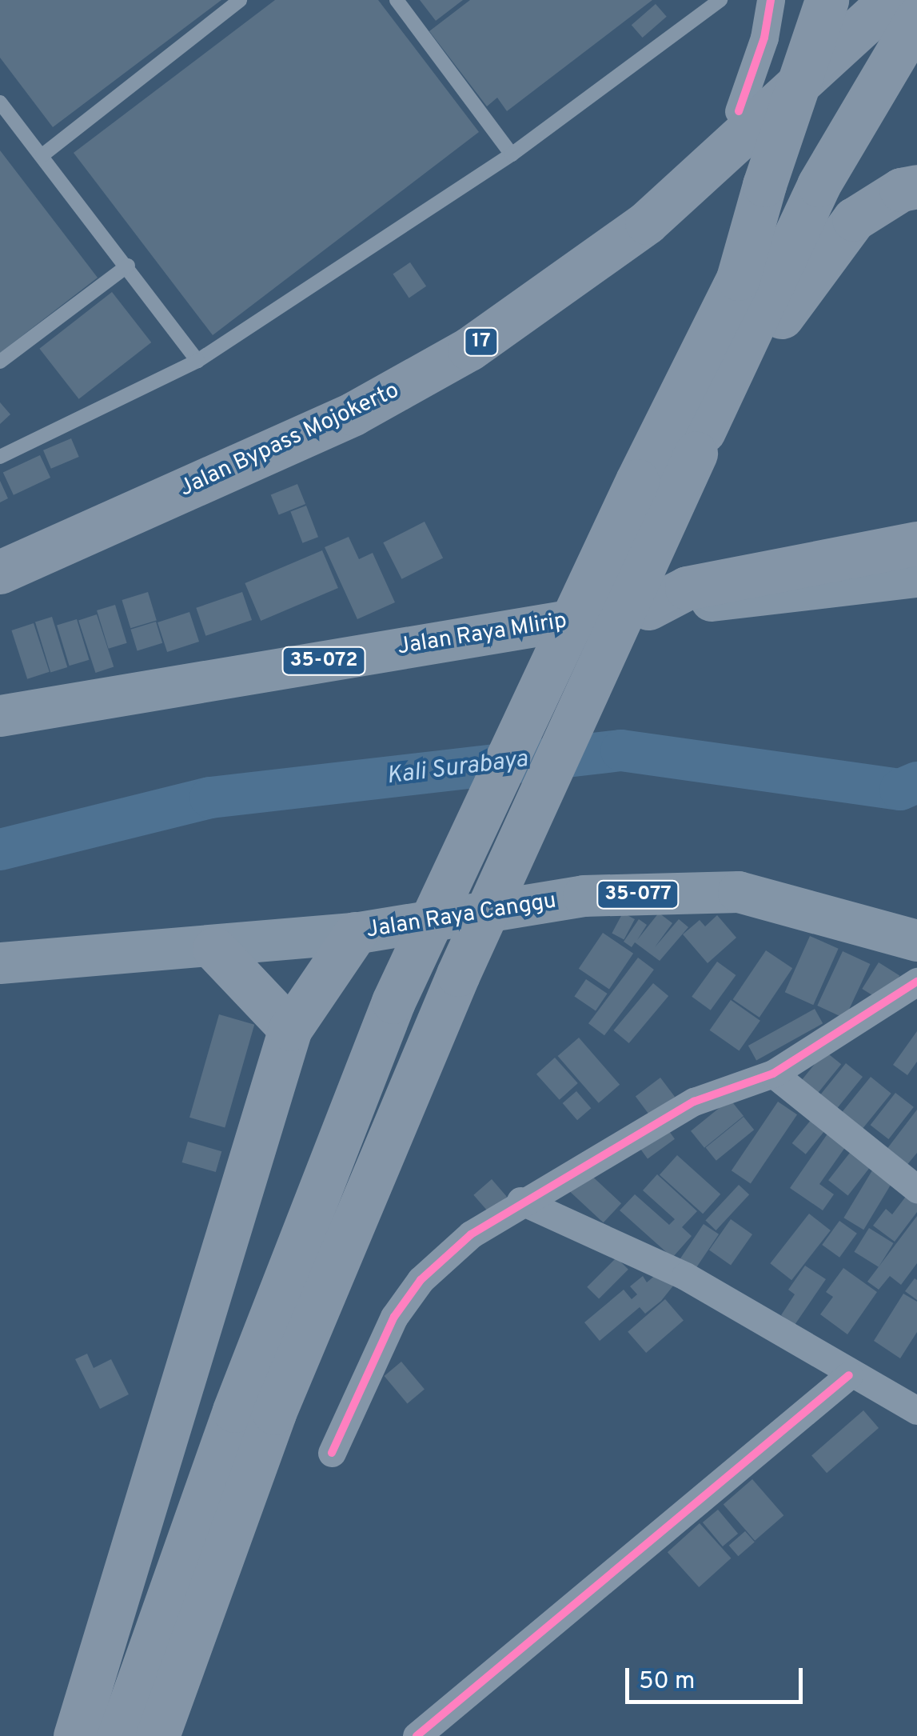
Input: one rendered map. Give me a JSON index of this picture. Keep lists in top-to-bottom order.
{
  "streets": {
    "highway": ["17", "Jalan Bypass Mojokerto"],
    "main road": [
      "Jalan Raya Mlirip",
      "35-072",
      "35-077",
      "Jalan Raya Canggu"
    ]
  },
  "water": ["Kali Surabaya"],
  "scale_bar": "50 m"
}
